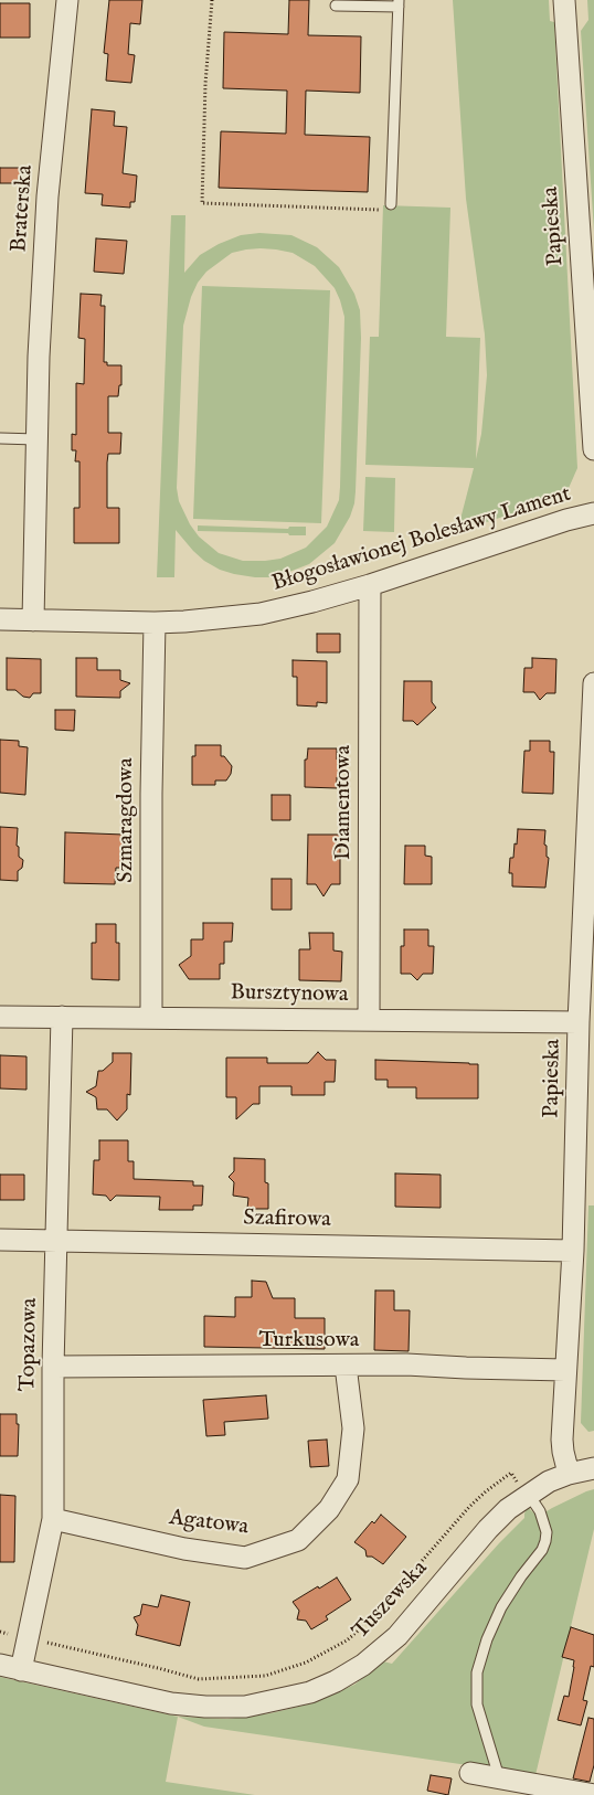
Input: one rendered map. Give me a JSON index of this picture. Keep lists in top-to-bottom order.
{
  "streets": {
    "street": [
      "Braterska",
      "Papieska",
      "Błogosławionej Bolesławy Lament",
      "Diamentowa",
      "Szmaragdowa",
      "Bursztynowa",
      "Szafirowa",
      "Turkusowa",
      "Topazowa",
      "Agatowa",
      "Tuszewska"
    ]
  },
  "crossings": [
    ["Braterska", "Błogosławionej Bolesławy Lament"],
    ["Papieska", "Bursztynowa"],
    ["Papieska", "Szafirowa"],
    ["Papieska", "Turkusowa"],
    ["Papieska", "Tuszewska"],
    ["Błogosławionej Bolesławy Lament", "Diamentowa"],
    ["Błogosławionej Bolesławy Lament", "Szmaragdowa"],
    ["Diamentowa", "Bursztynowa"],
    ["Szmaragdowa", "Bursztynowa"],
    ["Bursztynowa", "Topazowa"],
    ["Szafirowa", "Topazowa"],
    ["Turkusowa", "Topazowa"],
    ["Turkusowa", "Agatowa"],
    ["Topazowa", "Agatowa"],
    ["Topazowa", "Tuszewska"]
  ]
}
